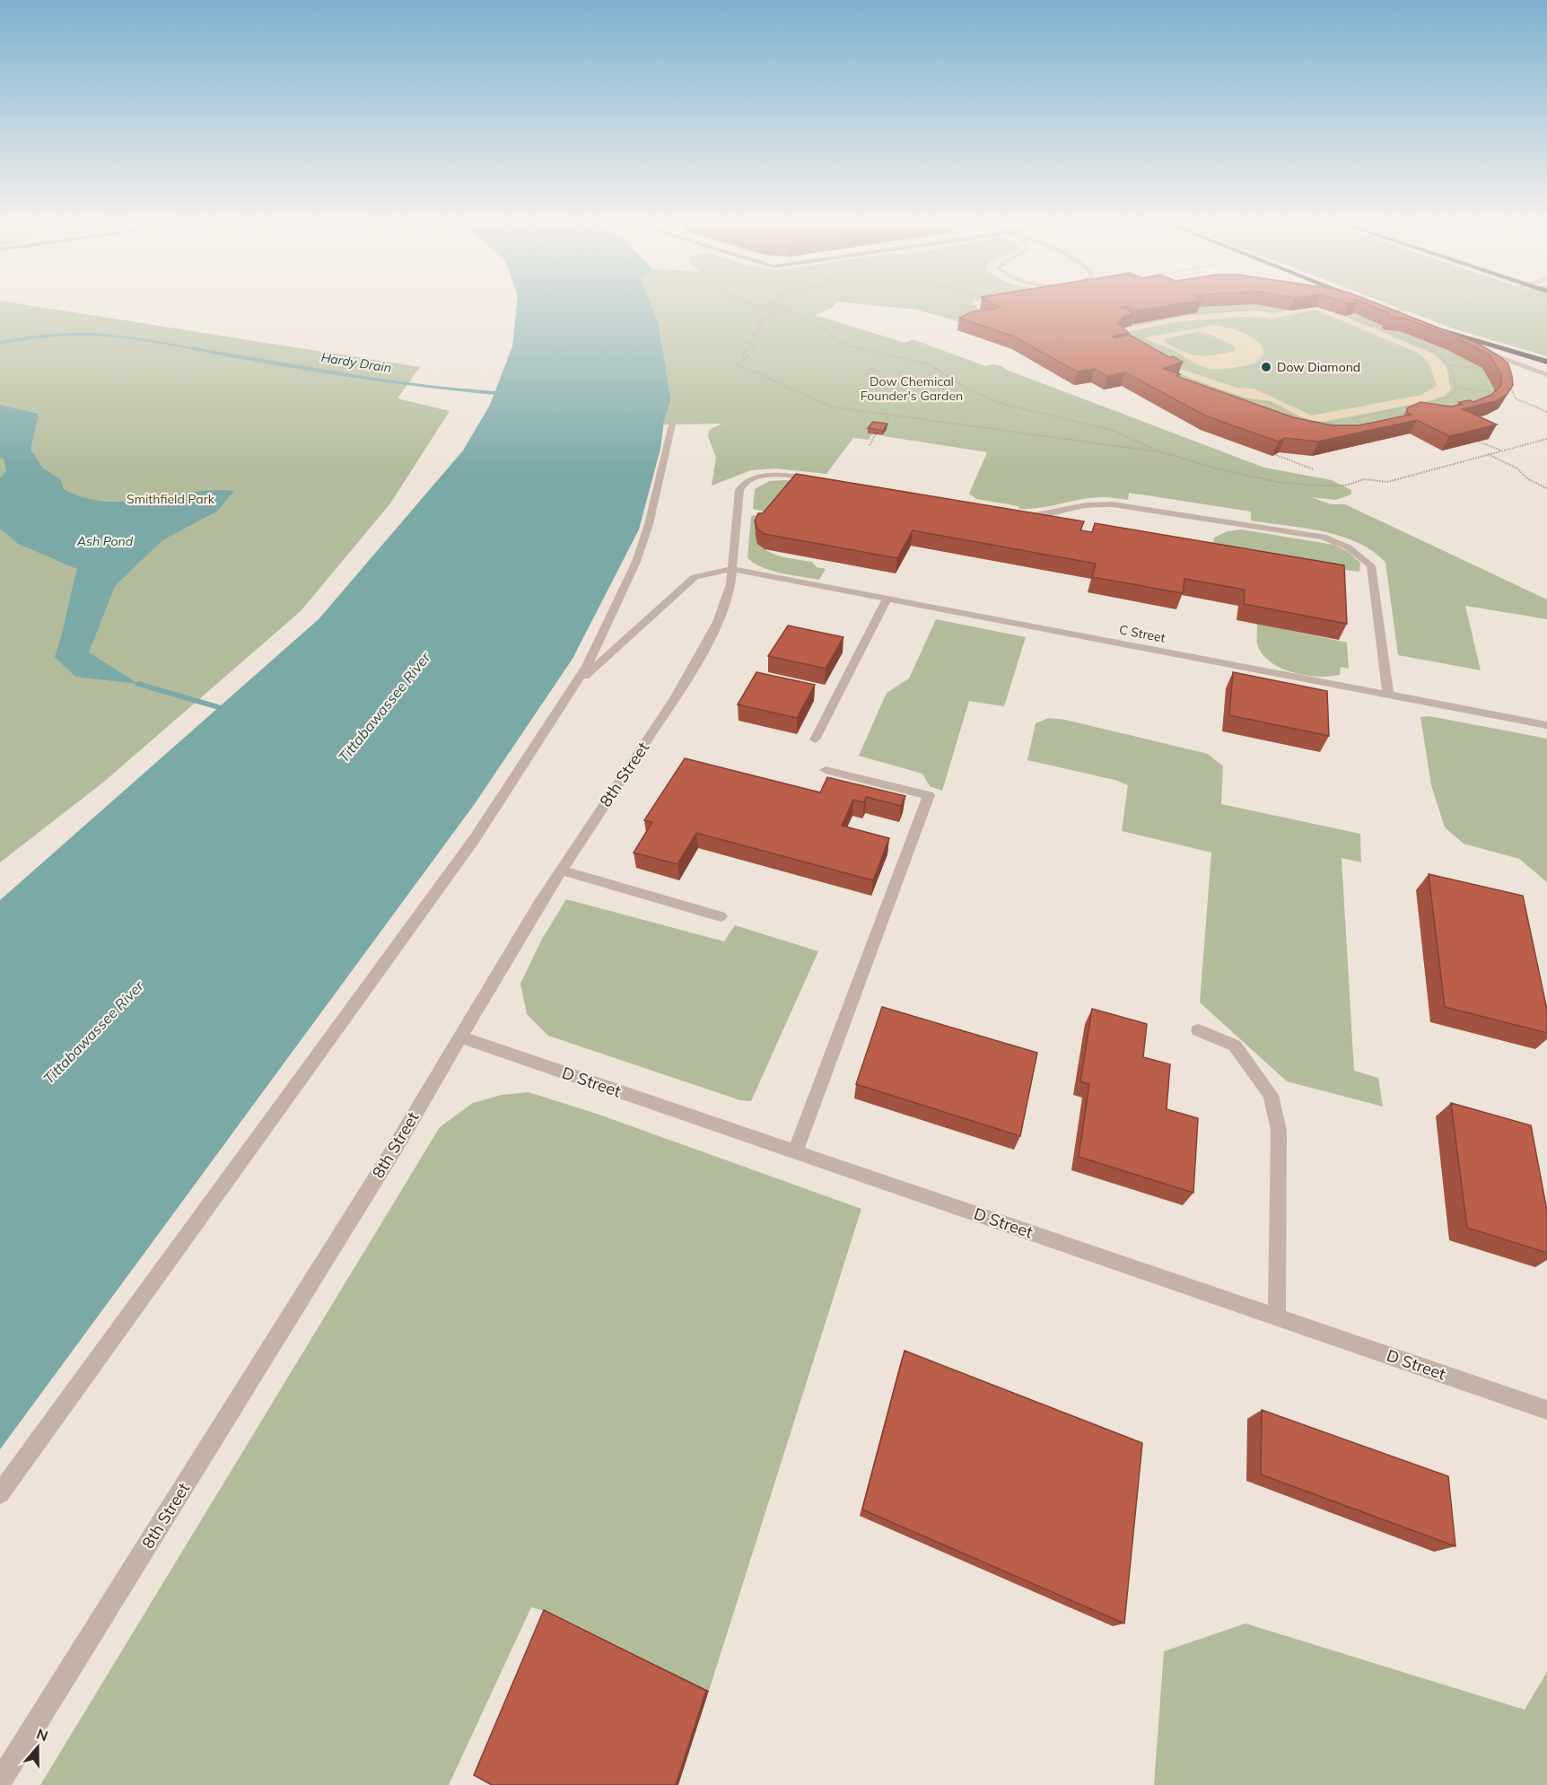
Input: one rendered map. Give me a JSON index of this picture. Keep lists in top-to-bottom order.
{
  "streets": {
    "street": ["C Street", "8th Street", "D Street"]
  },
  "crossings": [
    ["C Street", "8th Street"],
    ["8th Street", "D Street"]
  ],
  "water": ["Hardy Drain", "Ash Pond", "Tittabawassee River"],
  "parks": ["Dow Chemical Founder's Garden", "Smithfield Park"],
  "places": ["Dow Diamond"],
  "north": "top"
}
